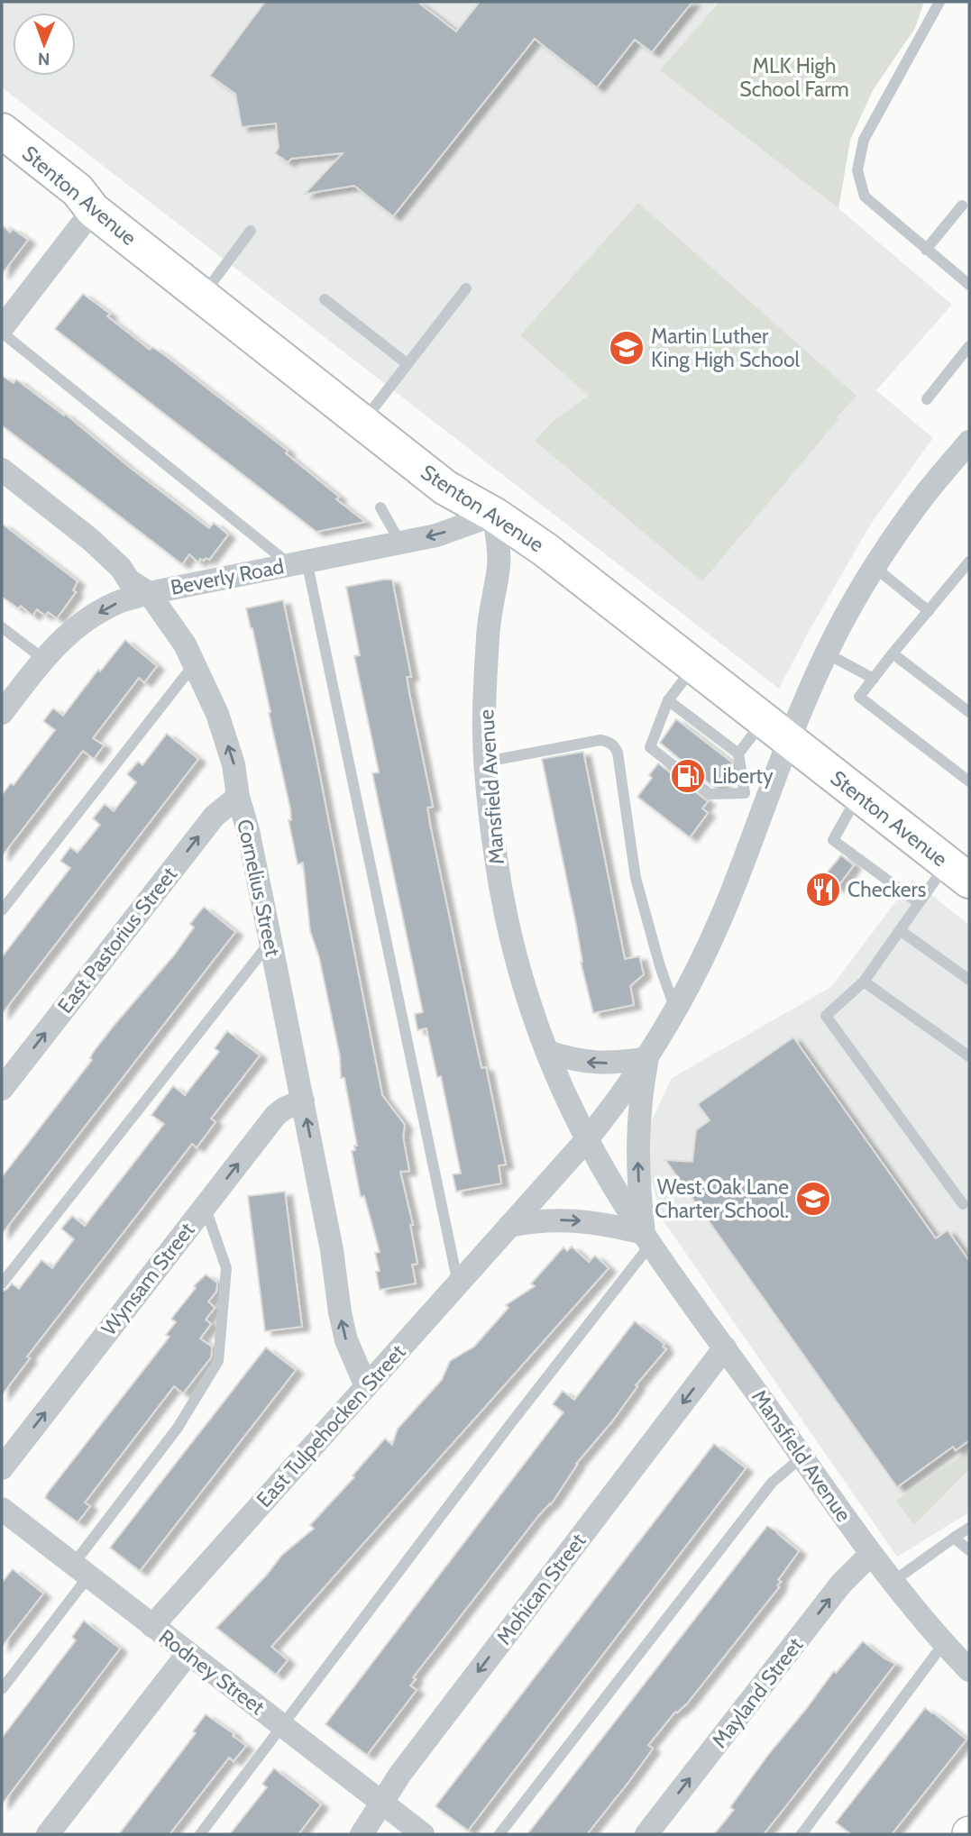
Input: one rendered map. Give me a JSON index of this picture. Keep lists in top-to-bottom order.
{
  "streets": {
    "main road": ["Stenton Avenue"],
    "street": [
      "Beverly Road",
      "Mansfield Avenue",
      "Cornelius Street",
      "East Pastorius Street",
      "Wynsam Street",
      "East Tulpehocken Street",
      "Mohican Street",
      "Rodney Street",
      "Mayland Street"
    ]
  },
  "crossings": [
    ["Stenton Avenue", "Beverly Road"],
    ["Stenton Avenue", "Mansfield Avenue"],
    ["Stenton Avenue", "East Tulpehocken Street"],
    ["Beverly Road", "Mansfield Avenue"],
    ["Beverly Road", "Cornelius Street"],
    ["Mansfield Avenue", "East Tulpehocken Street"],
    ["Mansfield Avenue", "Mohican Street"],
    ["Mansfield Avenue", "Mayland Street"],
    ["Cornelius Street", "East Pastorius Street"],
    ["Cornelius Street", "Wynsam Street"],
    ["Cornelius Street", "East Tulpehocken Street"],
    ["East Tulpehocken Street", "Rodney Street"],
    ["Mohican Street", "Rodney Street"]
  ],
  "one_way": [
    "Beverly Road",
    "Cornelius Street",
    "East Pastorius Street",
    "Wynsam Street",
    "Mohican Street",
    "Mayland Street"
  ],
  "parks": ["MLK High School Farm"],
  "places": {
    "school or university": ["Martin Luther King High School", "West Oak Lane Charter School."],
    "fuel station": ["Liberty"],
    "restaurant": ["Checkers"]
  },
  "north": "bottom"
}
